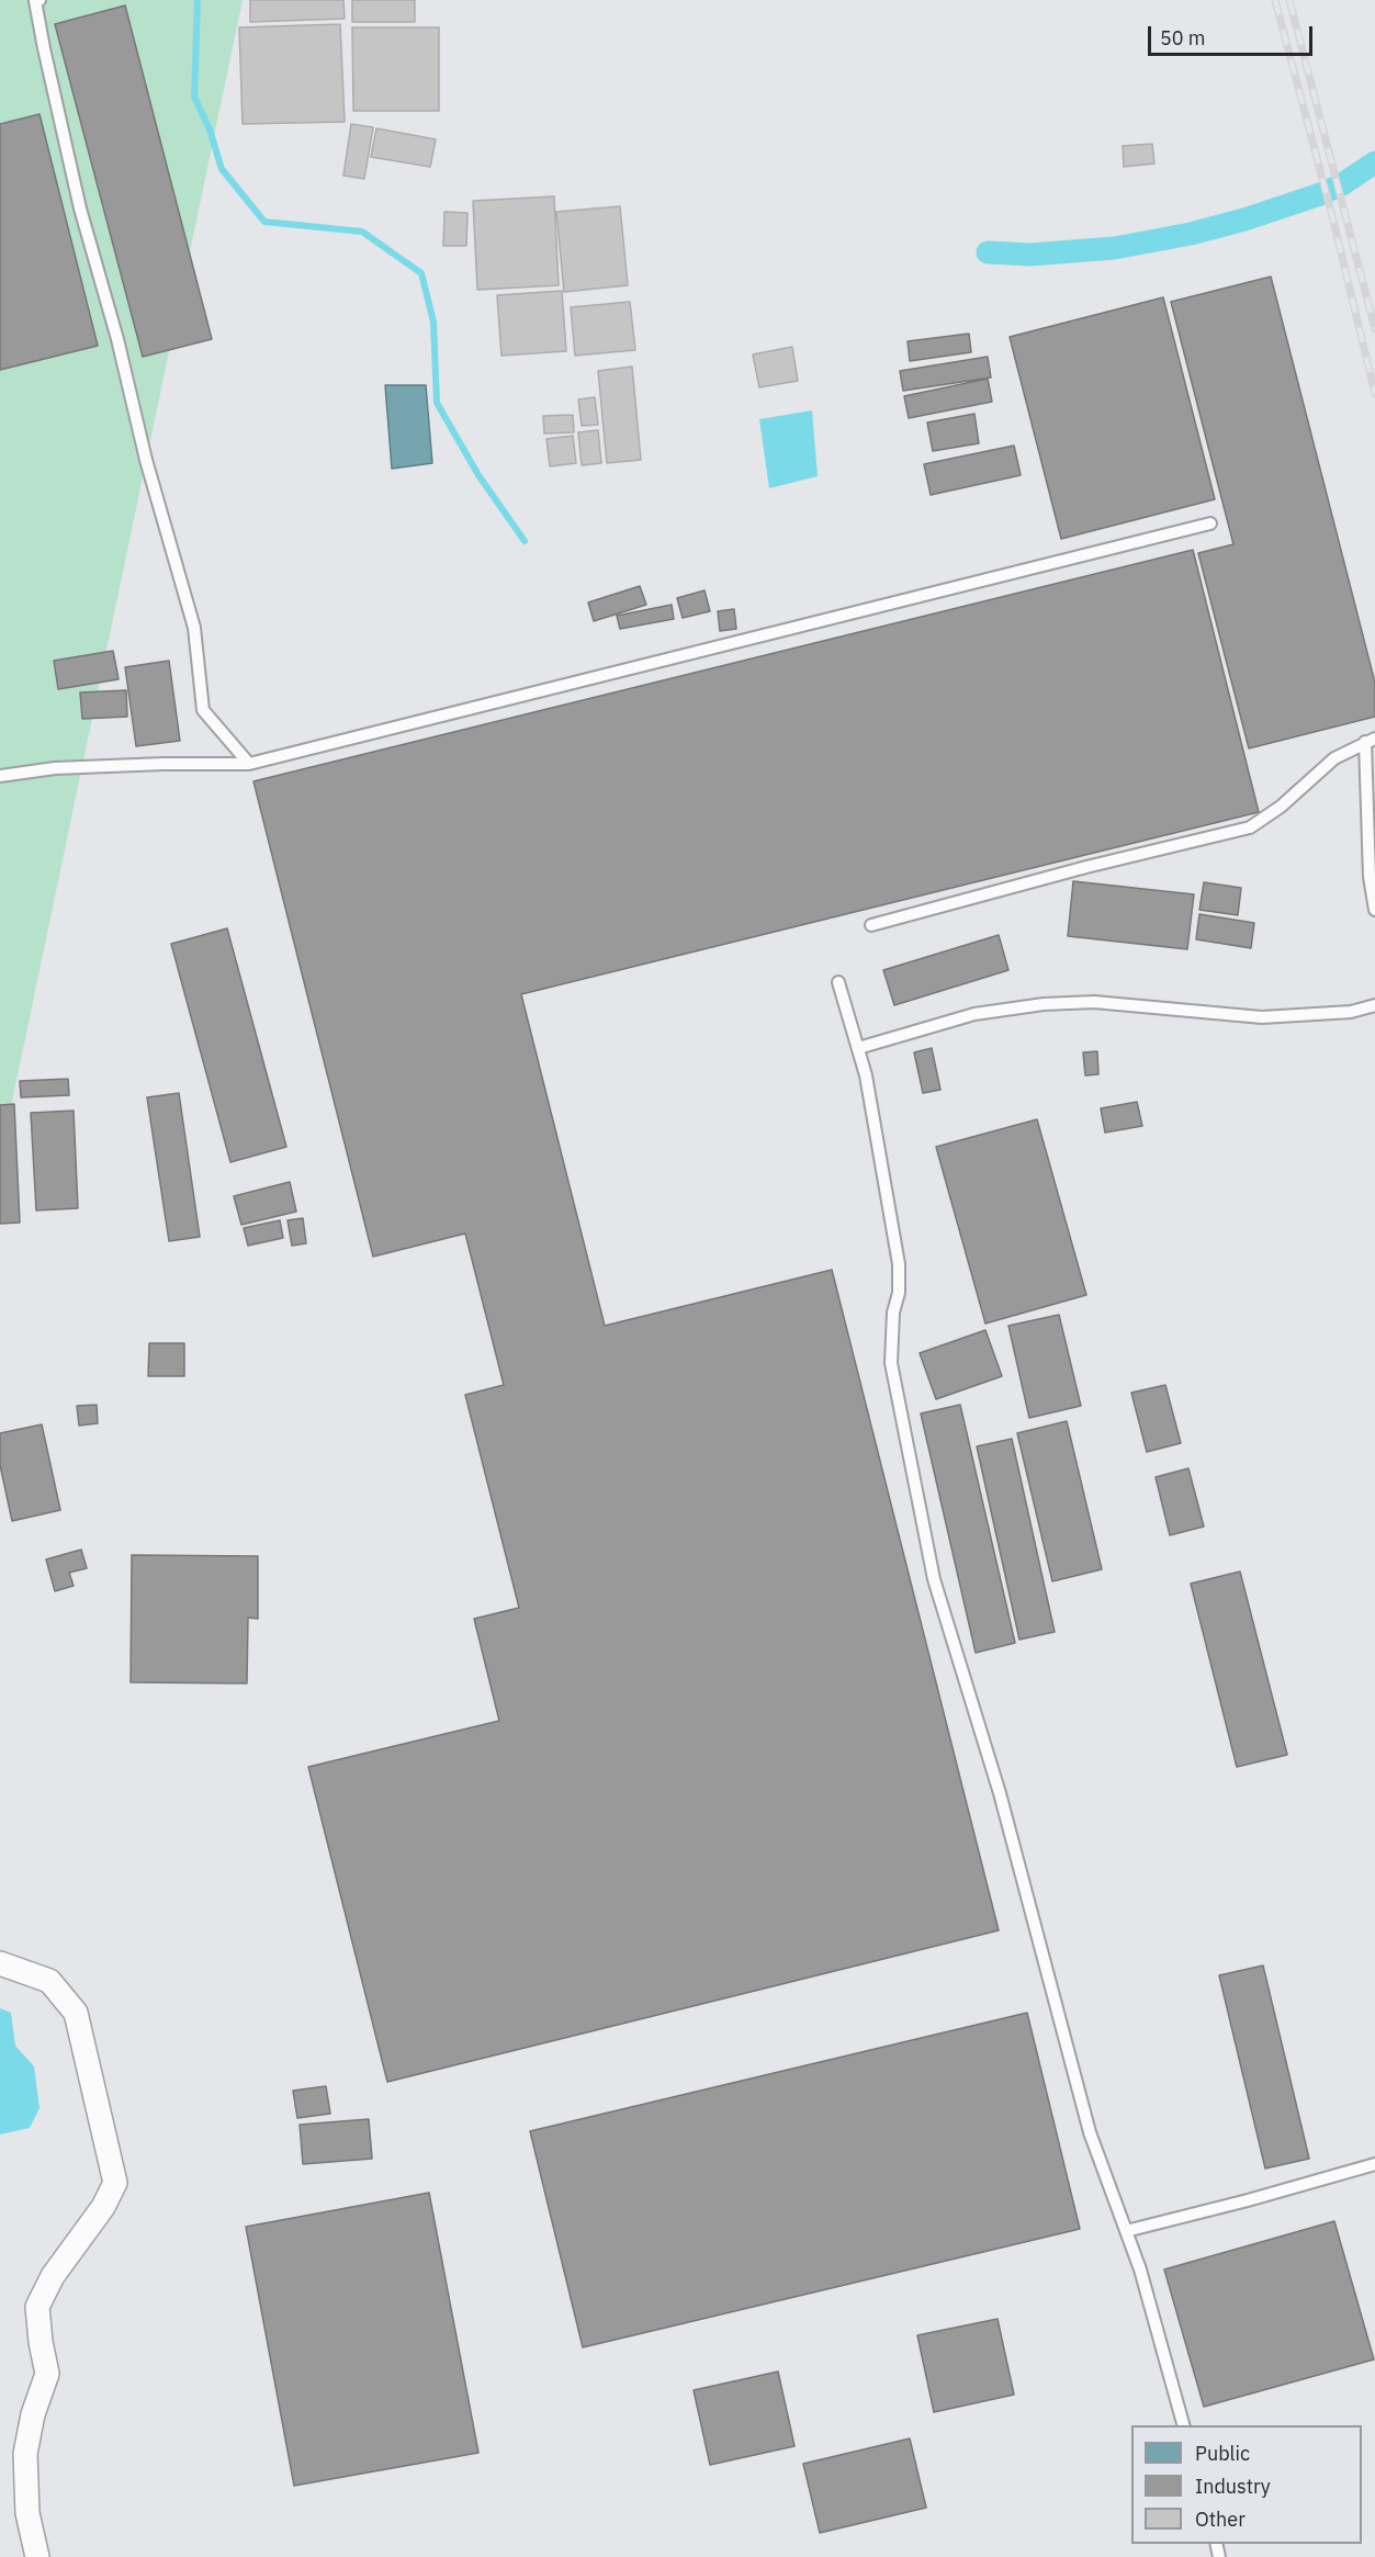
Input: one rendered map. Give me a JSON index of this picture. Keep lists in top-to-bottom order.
{
  "legend": ["Public", "Industry", "Other"],
  "scale_bar": "50 m"
}
